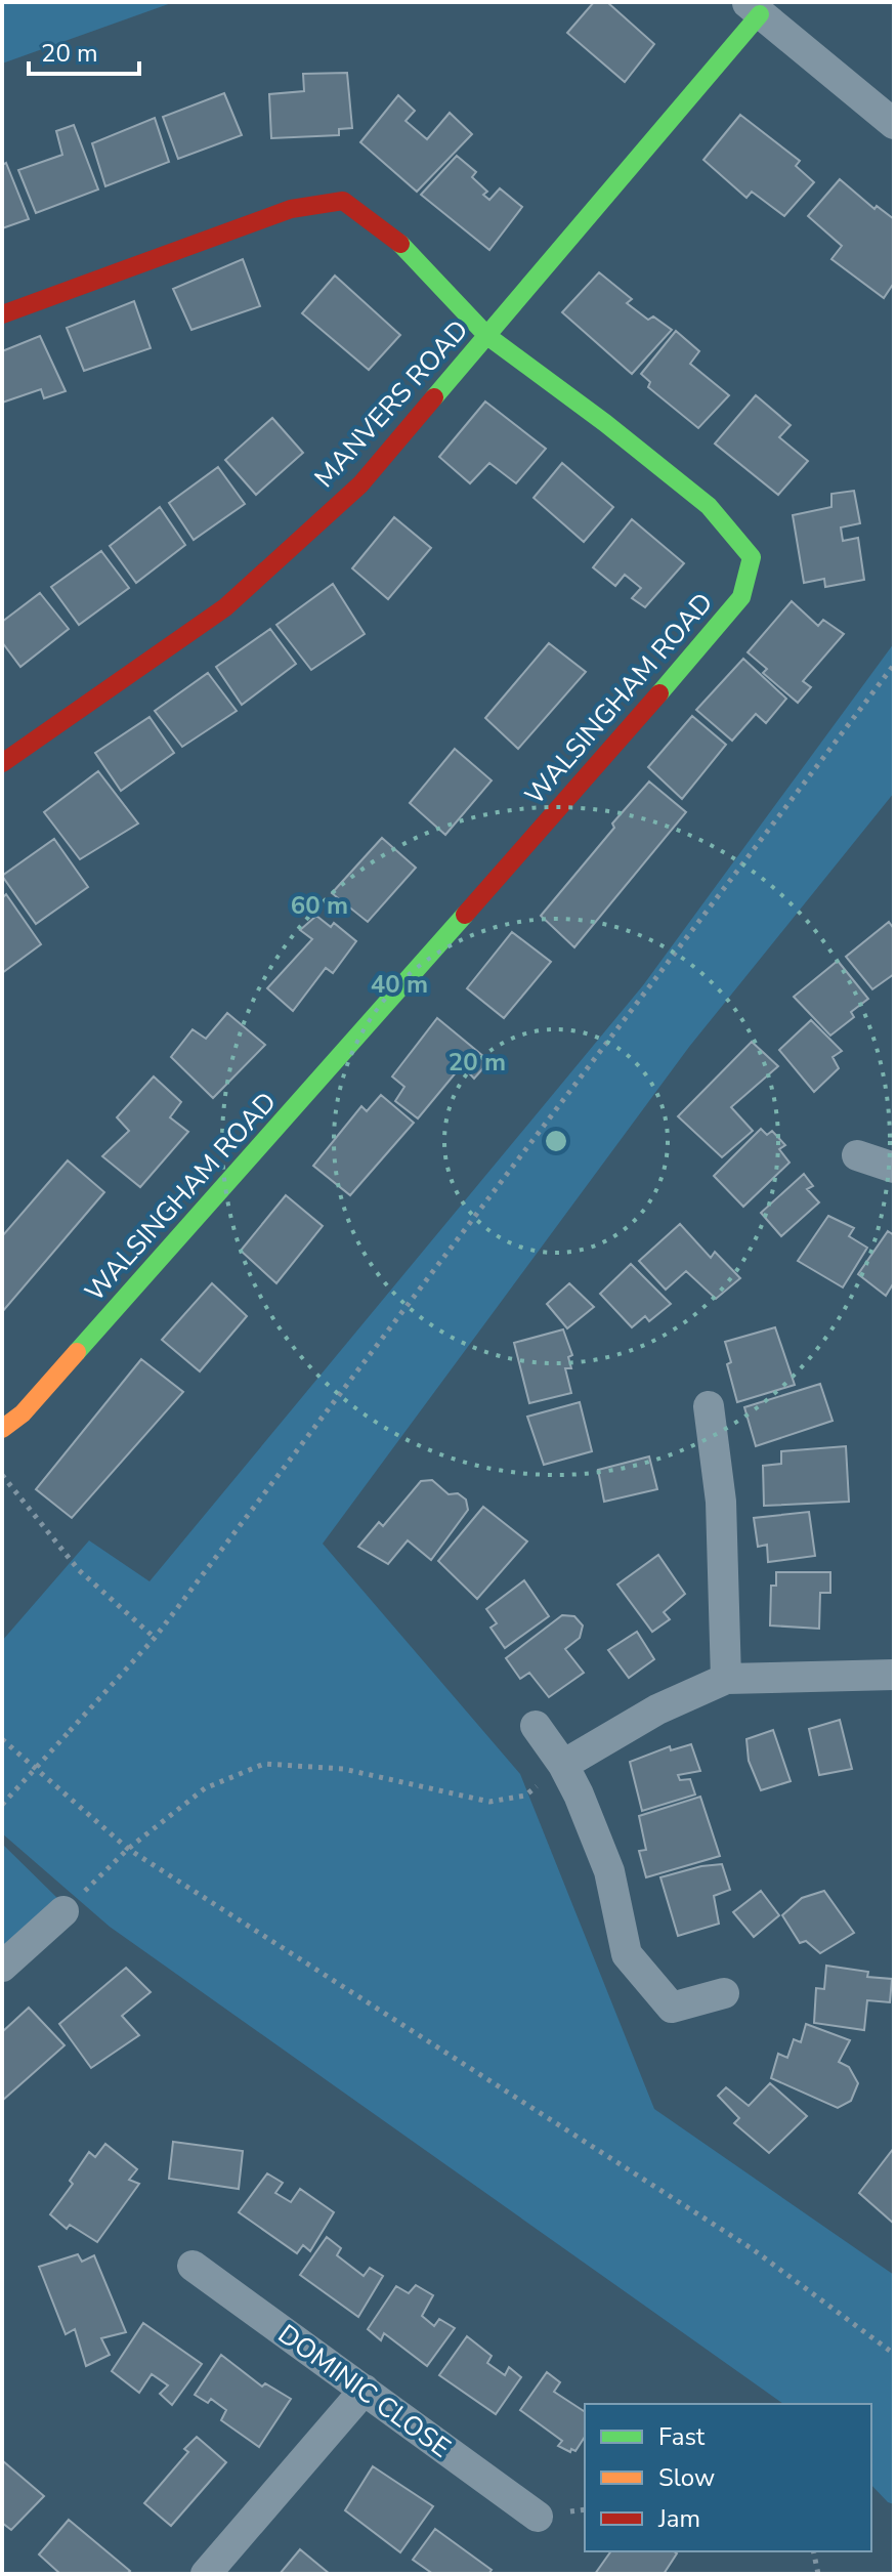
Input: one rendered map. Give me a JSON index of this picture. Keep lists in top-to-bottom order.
{
  "streets": {
    "street": ["MANVERS ROAD", "WALSINGHAM ROAD", "DOMINIC CLOSE"]
  },
  "crossings": [
    ["MANVERS ROAD", "WALSINGHAM ROAD"]
  ],
  "legend": ["Fast", "Slow", "Jam"],
  "scale_bar": "20 m",
  "rings": ["60 m", "40 m", "20 m"]
}
